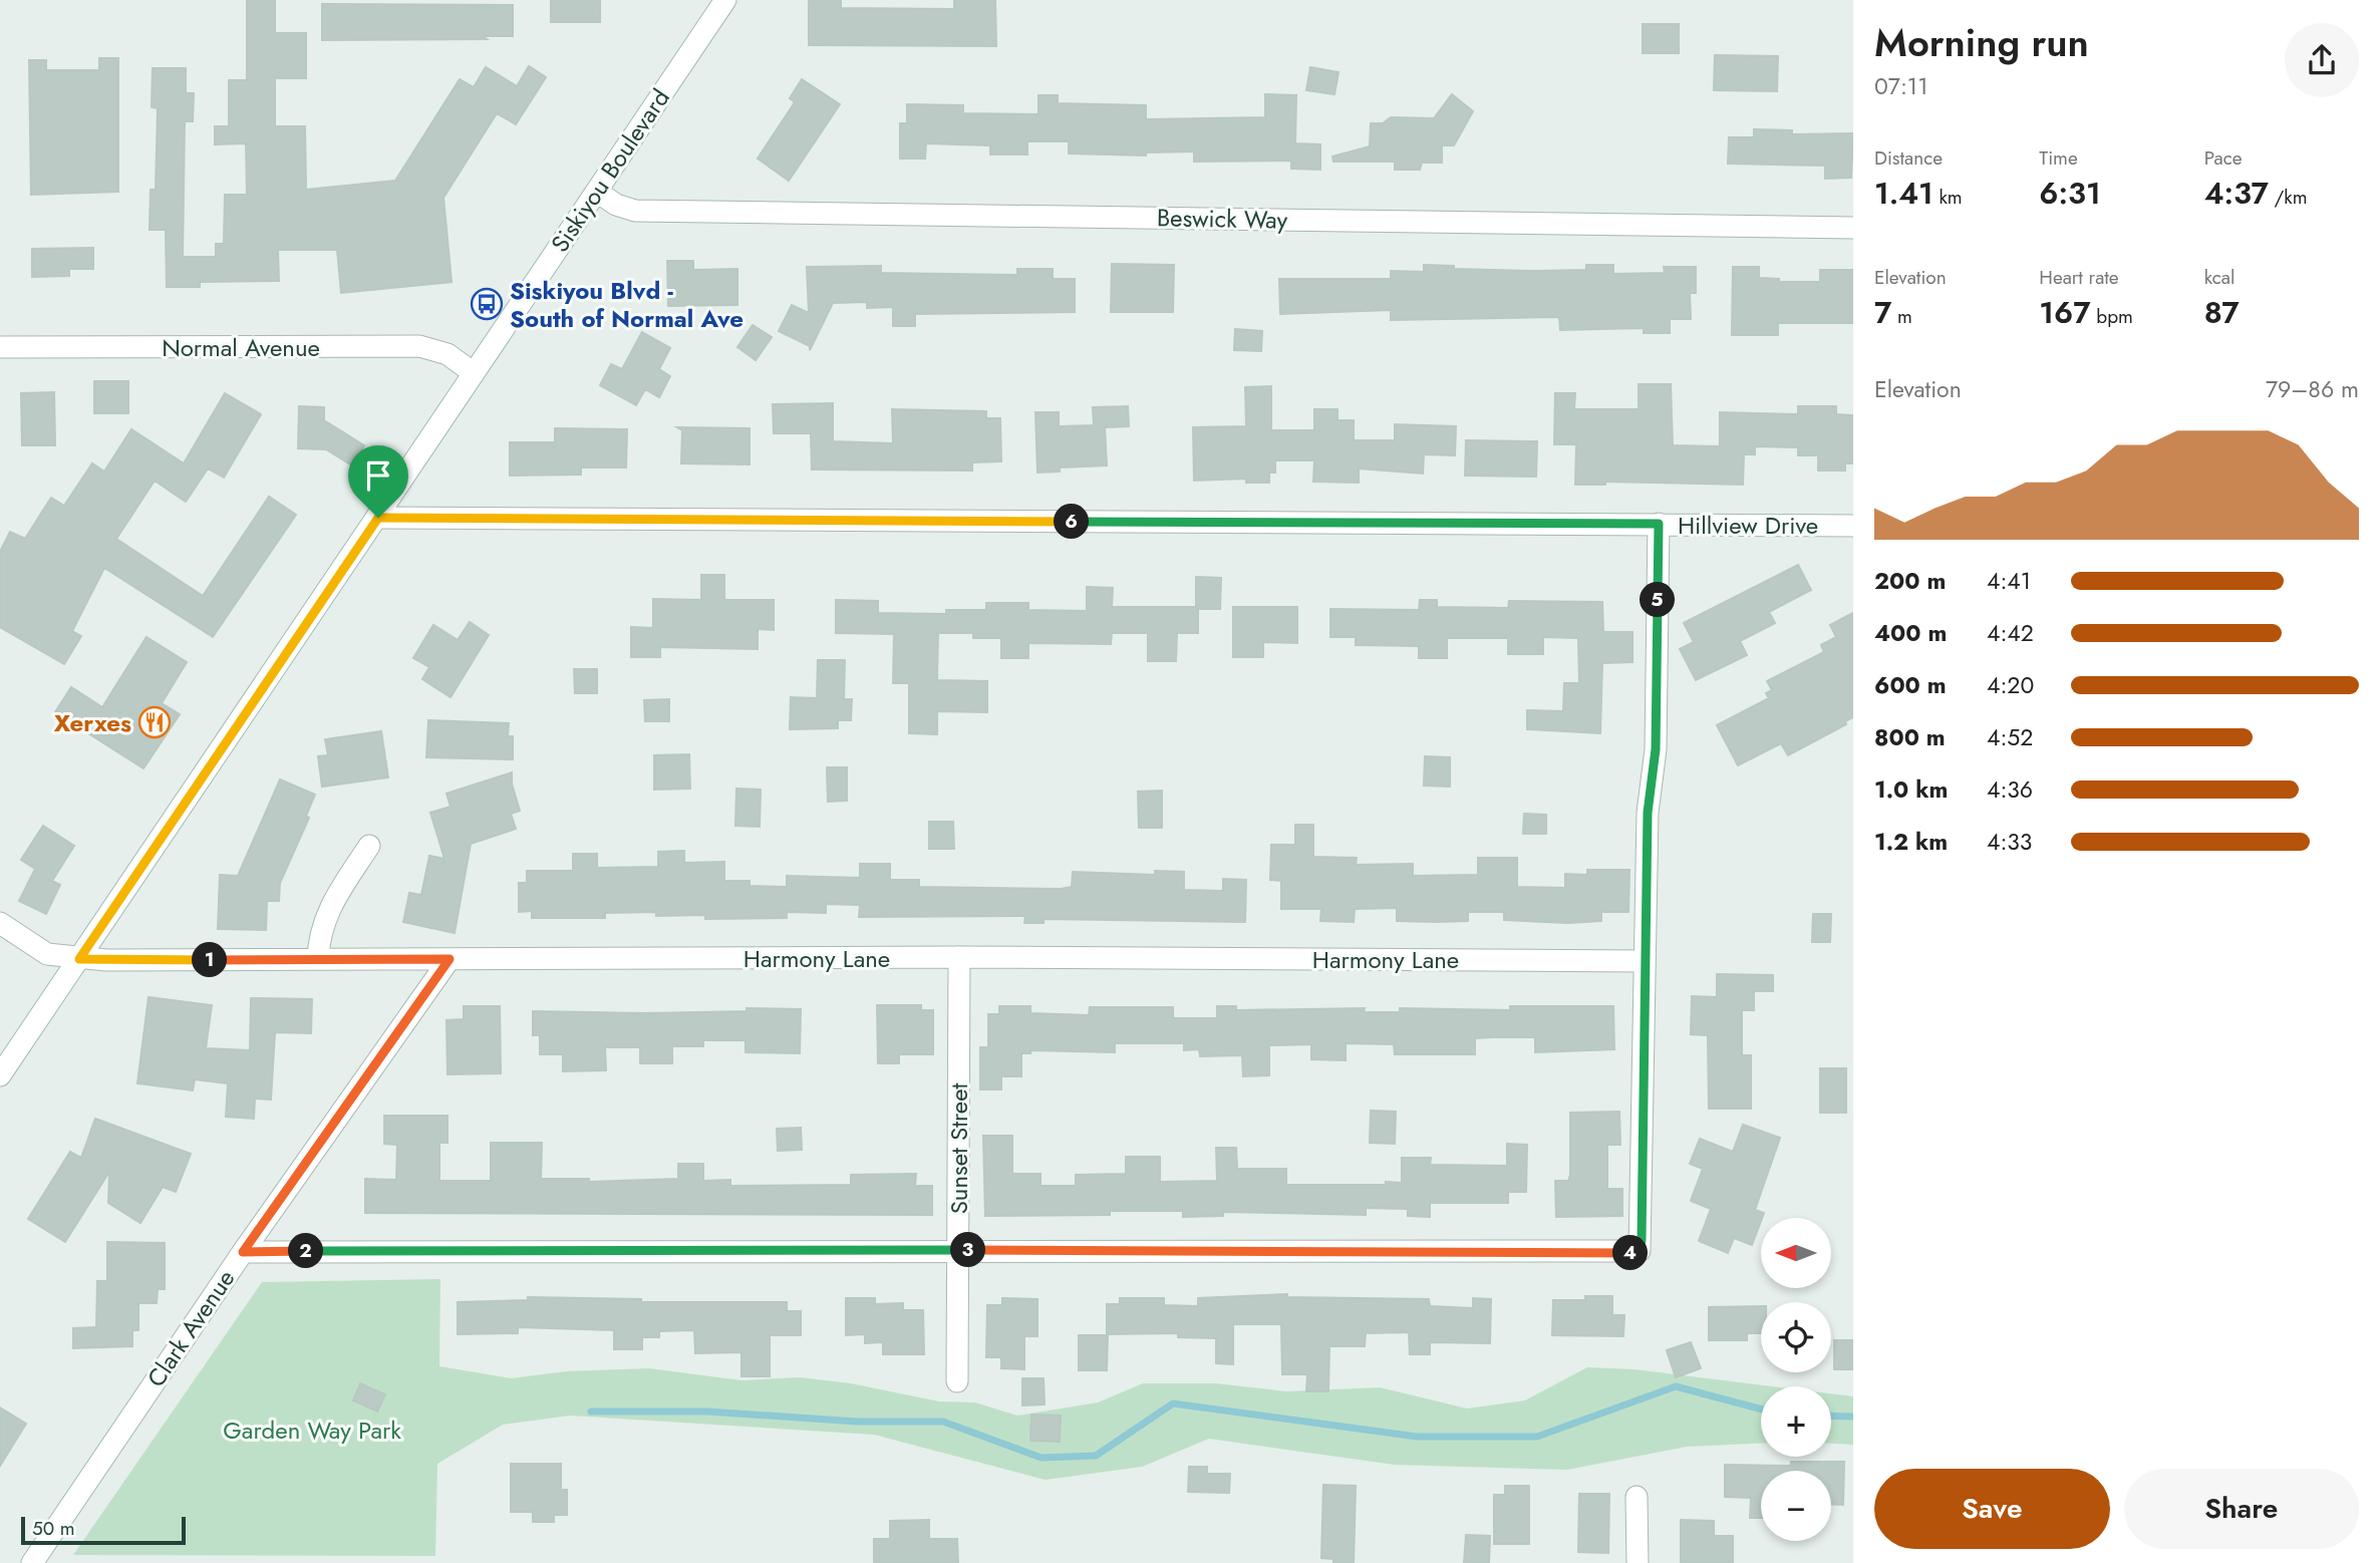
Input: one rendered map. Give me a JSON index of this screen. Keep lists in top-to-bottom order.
{
  "streets": {
    "street": [
      "Siskiyou Boulevard",
      "Beswick Way",
      "Normal Avenue",
      "Hillview Drive",
      "Harmony Lane",
      "Sunset Street",
      "Clark Avenue"
    ]
  },
  "crossings": [
    ["Siskiyou Boulevard", "Beswick Way"],
    ["Siskiyou Boulevard", "Normal Avenue"],
    ["Siskiyou Boulevard", "Hillview Drive"],
    ["Siskiyou Boulevard", "Harmony Lane"],
    ["Harmony Lane", "Sunset Street"],
    ["Harmony Lane", "Clark Avenue"]
  ],
  "parks": ["Garden Way Park"],
  "places": {
    "bus stop": ["Siskiyou Blvd - South of Normal Ave"],
    "restaurant": ["Xerxes"]
  },
  "scale_bar": "50 m",
  "north": "left",
  "page": {
    "heading": ["Morning run", "07:11"],
    "stats": [
      ["Distance", "1.41 km"],
      ["Time", "6:31"],
      ["Pace", "4:37 /km"],
      ["Elevation", "7 m"],
      ["Heart rate", "167 bpm"],
      ["kcal", "87"]
    ],
    "chart": ["Elevation", "79–86 m"],
    "pins": [
      "6",
      "5",
      "1",
      "3",
      "2",
      "4"
    ],
    "list": [
      {
        "name": "200 m",
        "note": "4:41"
      },
      {
        "name": "400 m",
        "note": "4:42"
      },
      {
        "name": "600 m",
        "note": "4:20"
      },
      {
        "name": "800 m",
        "note": "4:52"
      },
      {
        "name": "1.0 km",
        "note": "4:36"
      },
      {
        "name": "1.2 km",
        "note": "4:33"
      }
    ],
    "map_buttons": ["+", "−"],
    "buttons": ["Save", "Share"],
    "scale": "50 m"
  }
}
